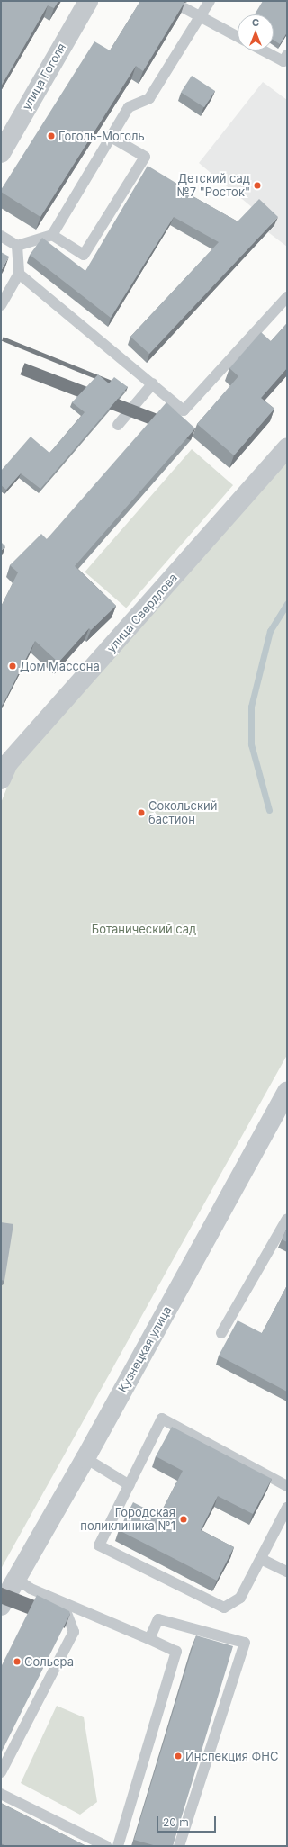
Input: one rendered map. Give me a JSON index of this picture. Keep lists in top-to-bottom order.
{
  "streets": {
    "street": ["улица Гоголя", "улица Свердлова", "Кузнецкая улица"]
  },
  "parks": ["Ботанический сад"],
  "places": [
    "Гоголь-Моголь",
    "Детский сад №7 \"Росток\"",
    "Дом Масcона",
    "Сокольский бастион",
    "Городская поликлиника №1",
    "Сольера",
    "Инспекция ФНС"
  ],
  "scale_bar": "20 m",
  "north": "top"
}
